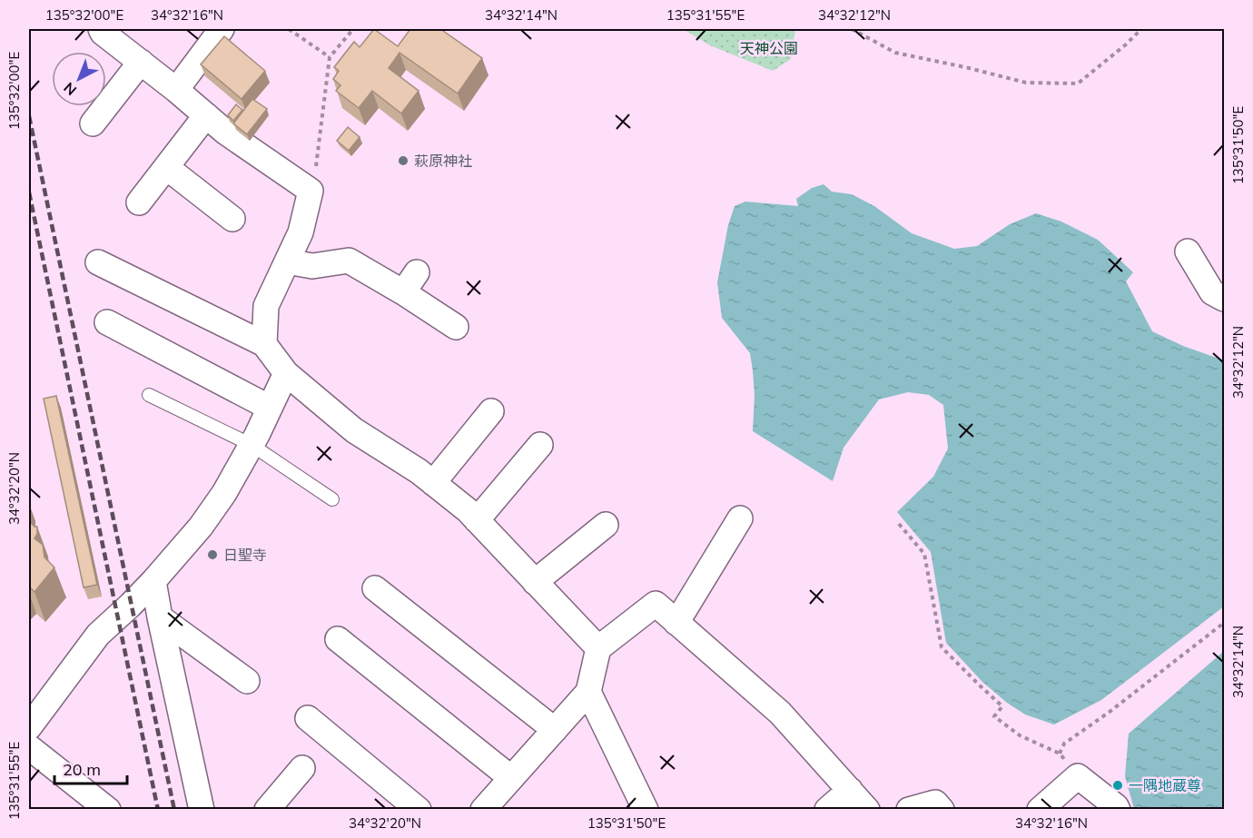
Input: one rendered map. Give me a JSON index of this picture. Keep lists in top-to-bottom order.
{
  "parks": ["天神公園"],
  "places": ["萩原神社", "日聖寺", "一隅地蔵尊"],
  "scale_bar": "20 m",
  "north": "bottom left",
  "coordinates": [
    "135°32'00\"E",
    "34°32'16\"N",
    "34°32'14\"N",
    "135°31'55\"E",
    "34°32'12\"N",
    "135°31'50\"E",
    "34°32'20\"N"
  ]
}
